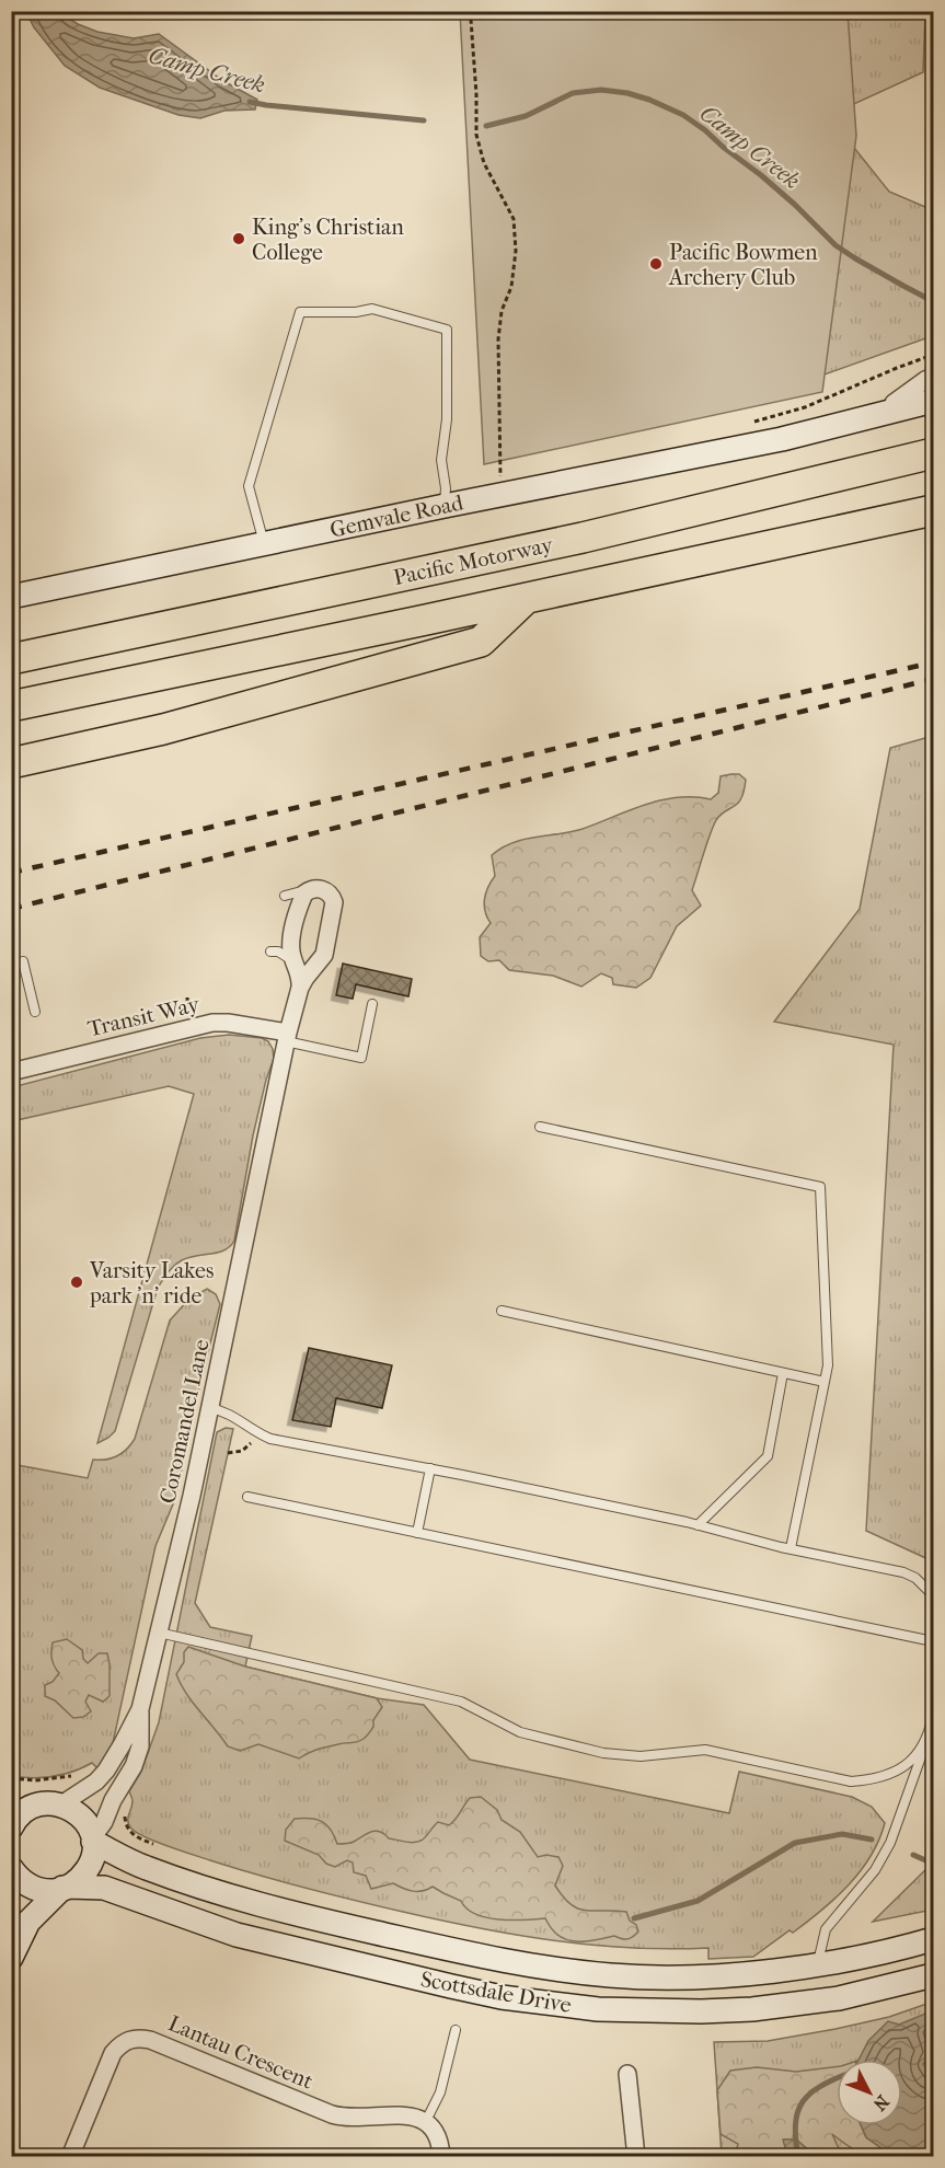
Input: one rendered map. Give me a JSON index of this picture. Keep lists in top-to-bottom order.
{
  "streets": {
    "highway": ["Pacific Motorway"],
    "main road": ["Gemvale Road", "Scottsdale Drive"],
    "street": ["Transit Way", "Coromandel Lane", "Lantau Crescent"]
  },
  "crossings": [
    ["Transit Way", "Coromandel Lane"],
    ["Coromandel Lane", "Scottsdale Drive"]
  ],
  "water": ["Camp Creek"],
  "places": ["King's Christian College", "Pacific Bowmen Archery Club", "Varsity Lakes park 'n' ride"],
  "north": "bottom right"
}
